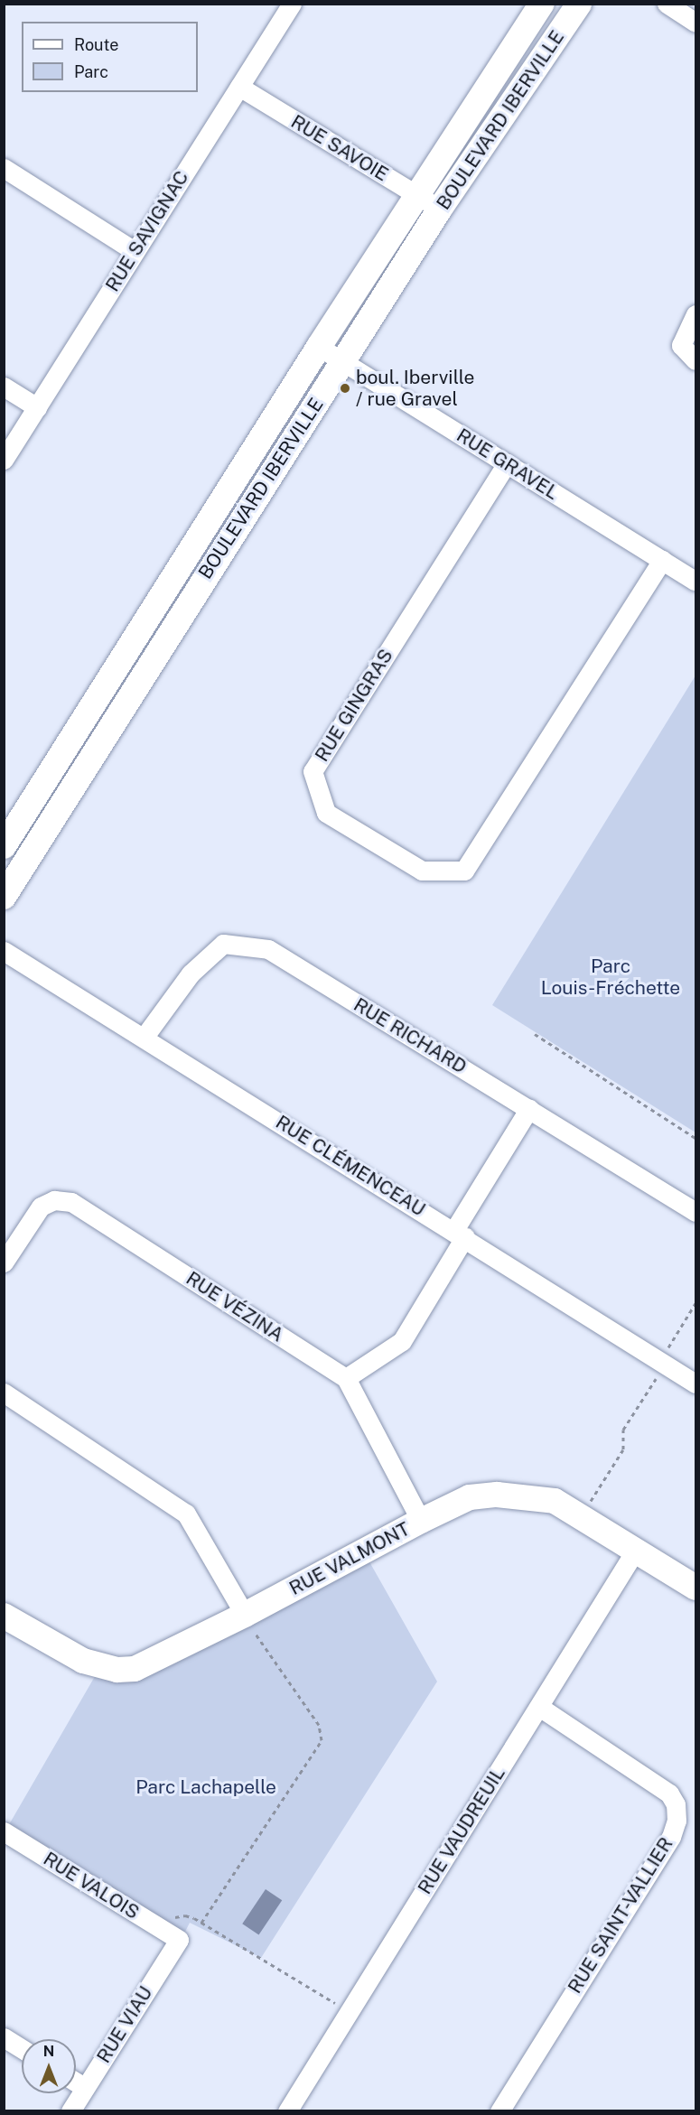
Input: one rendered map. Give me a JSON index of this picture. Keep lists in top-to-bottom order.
{
  "streets": {
    "street": [
      "BOULEVARD IBERVILLE",
      "RUE SAVOIE",
      "RUE SAVIGNAC",
      "RUE GRAVEL",
      "RUE GINGRAS",
      "RUE RICHARD",
      "RUE CLÉMENCEAU",
      "RUE VÉZINA",
      "RUE VALMONT",
      "RUE VAUDREUIL",
      "RUE VALOIS",
      "RUE SAINT-VALLIER",
      "RUE VIAU"
    ]
  },
  "crossings": [
    ["BOULEVARD IBERVILLE", "RUE SAVOIE"],
    ["BOULEVARD IBERVILLE", "RUE GRAVEL"],
    ["RUE SAVOIE", "RUE SAVIGNAC"],
    ["RUE GRAVEL", "RUE GINGRAS"],
    ["RUE RICHARD", "RUE CLÉMENCEAU"],
    ["RUE VÉZINA", "RUE VALMONT"],
    ["RUE VALMONT", "RUE VAUDREUIL"],
    ["RUE VAUDREUIL", "RUE SAINT-VALLIER"],
    ["RUE VALOIS", "RUE VIAU"]
  ],
  "parks": ["Parc Louis-Fréchette", "Parc Lachapelle"],
  "places": ["boul. Iberville / rue Gravel"],
  "legend": ["Route", "Parc"],
  "north": "top"
}
